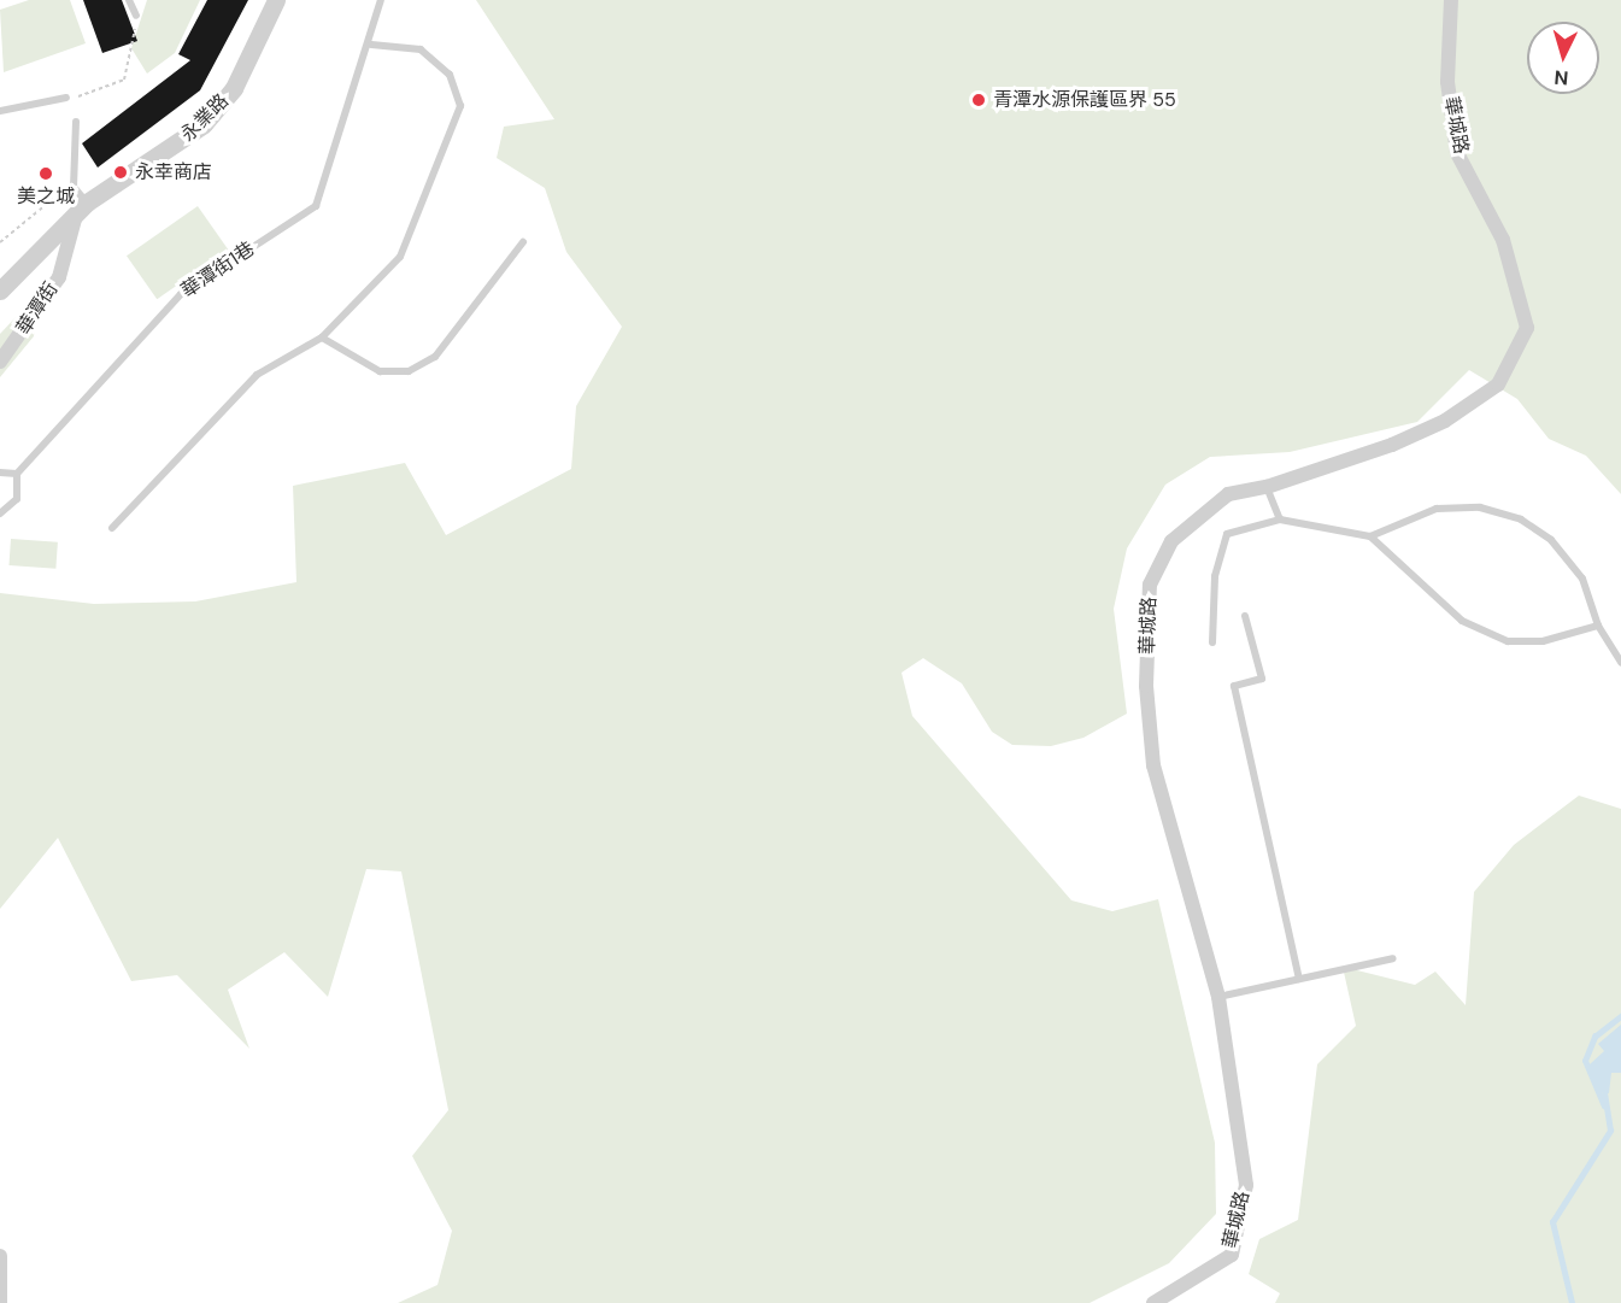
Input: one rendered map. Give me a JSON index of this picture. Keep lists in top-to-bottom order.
{
  "streets": {
    "street": ["永業路", "華城路", "華潭街"],
    "lane": ["華潭街1巷"]
  },
  "crossings": [
    ["永業路", "華潭街"]
  ],
  "places": ["青潭水源保護區界 55", "永幸商店", "美之城"],
  "north": "bottom"
}
